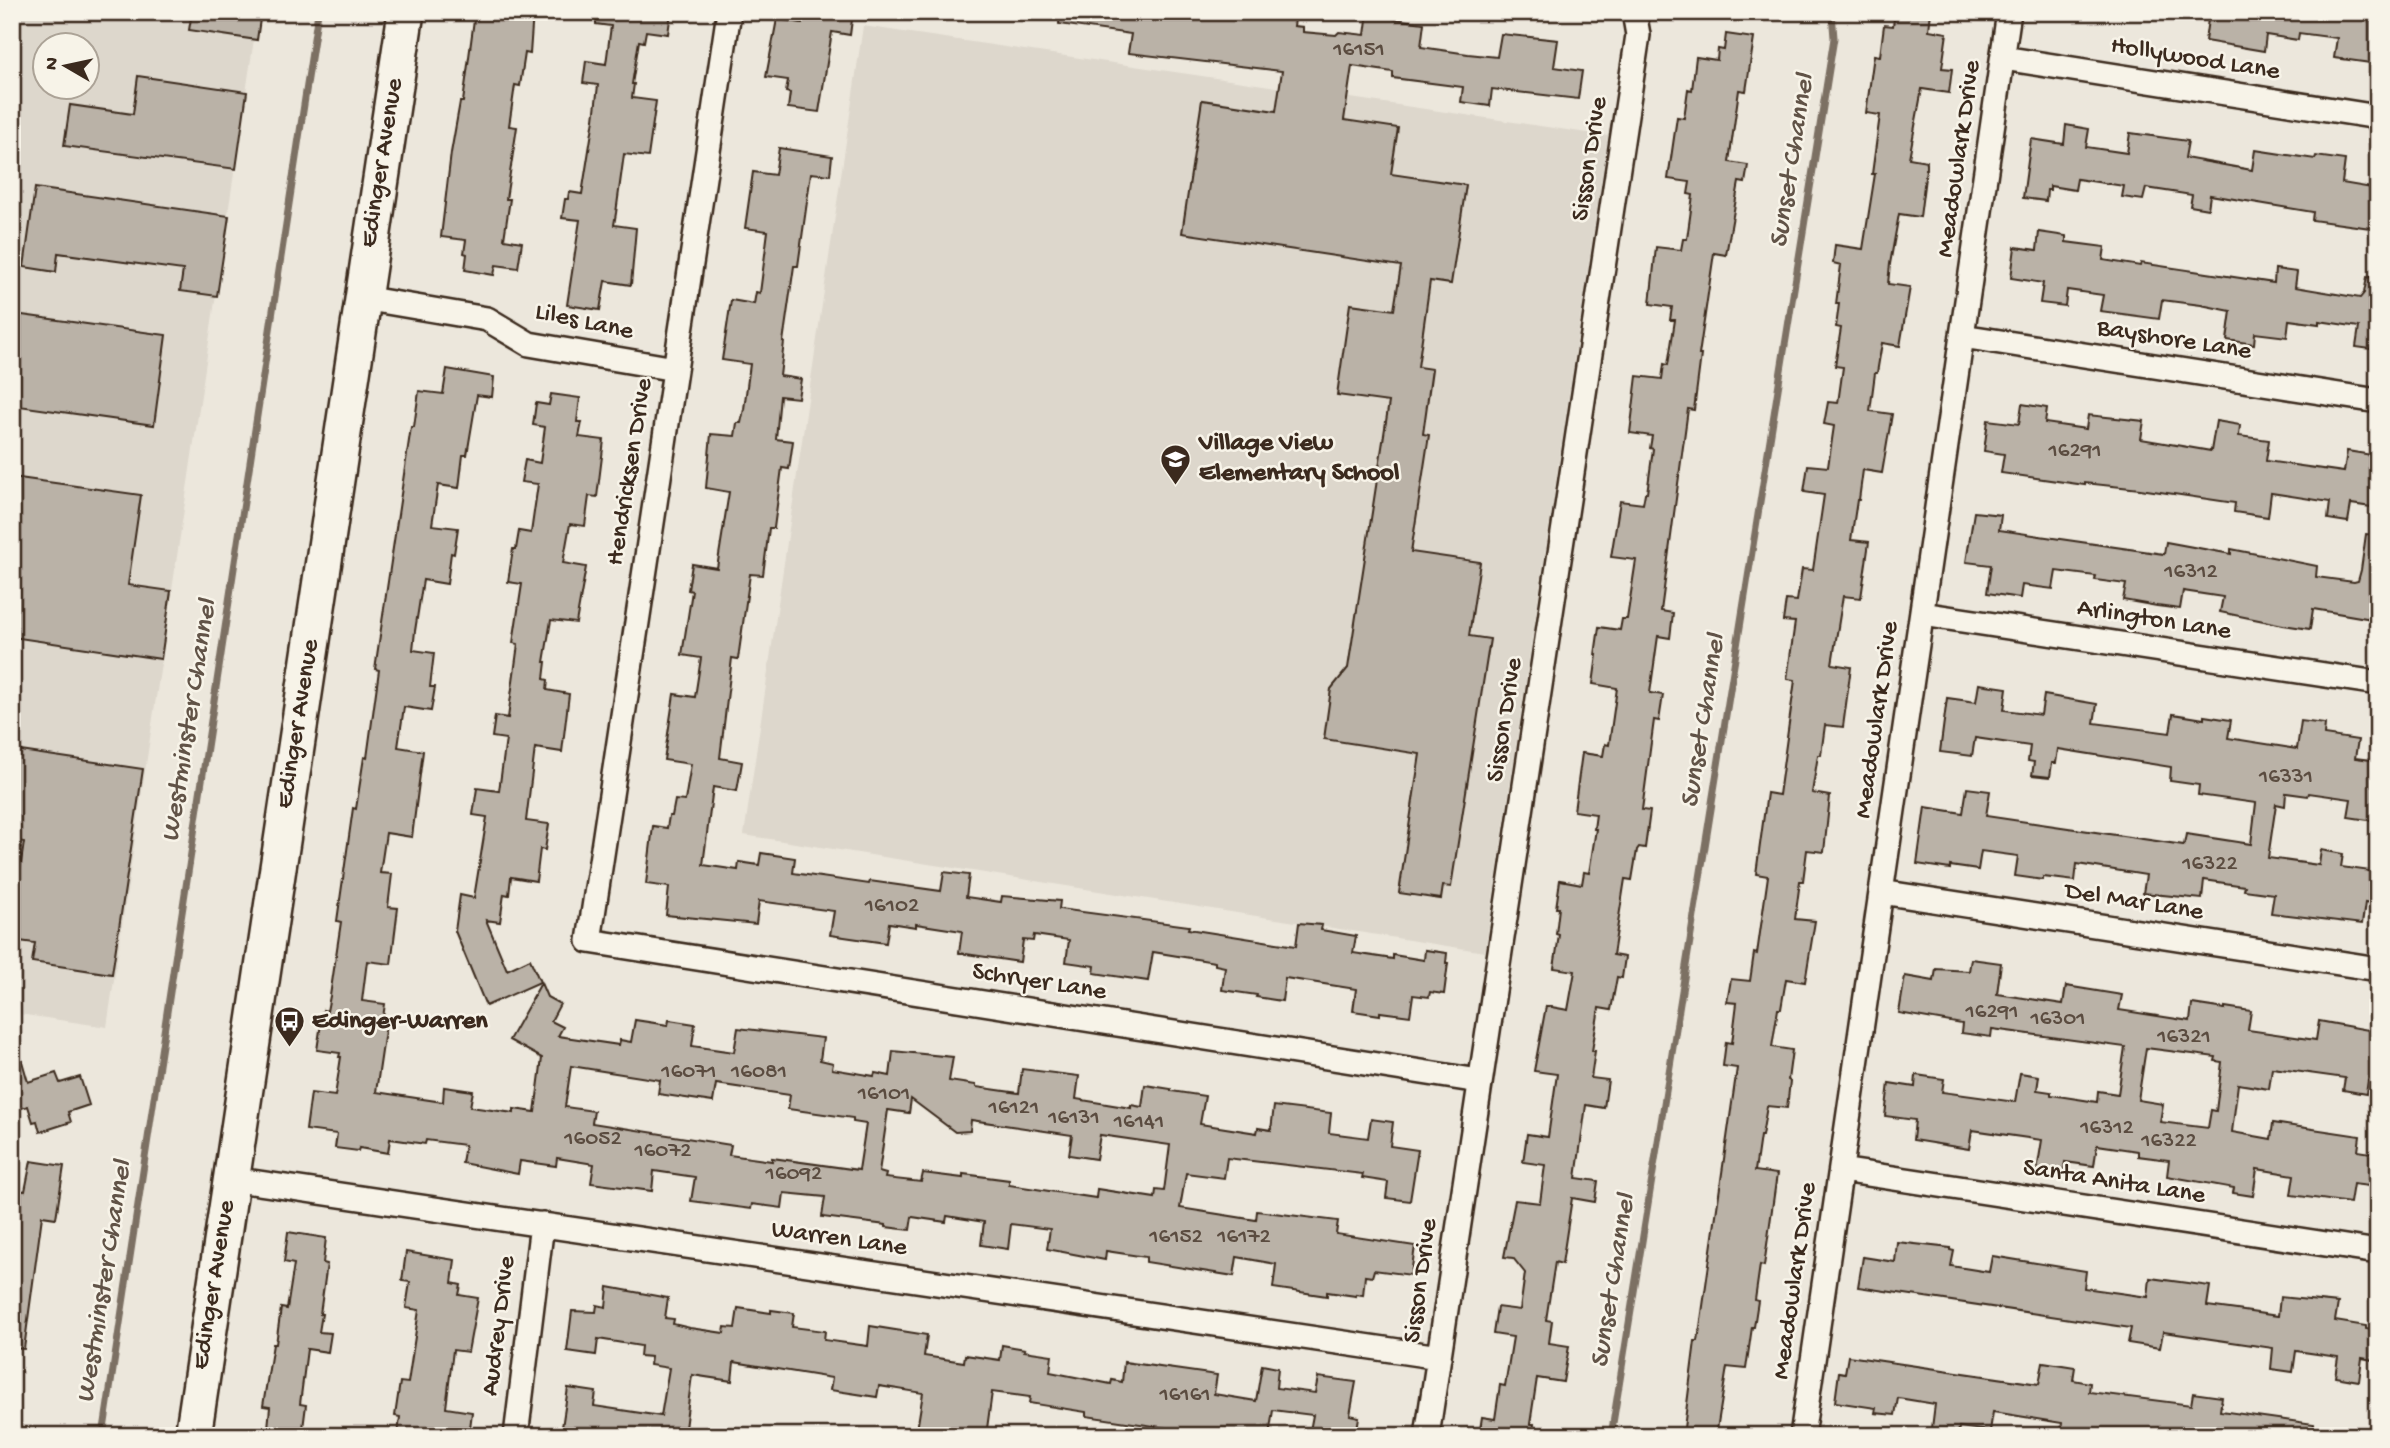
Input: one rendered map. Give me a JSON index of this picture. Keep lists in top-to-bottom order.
{
  "streets": {
    "main road": ["Edinger Avenue"],
    "street": [
      "Hollywood Lane",
      "Sisson Drive",
      "Meadowlark Drive",
      "Liles Lane",
      "Bayshore Lane",
      "Hendricksen Drive",
      "Arlington Lane",
      "Del Mar Lane",
      "Schryer Lane",
      "Santa Anita Lane",
      "Warren Lane",
      "Audrey Drive"
    ]
  },
  "crossings": [
    ["Hollywood Lane", "Meadowlark Drive"],
    ["Sisson Drive", "Schryer Lane"],
    ["Sisson Drive", "Warren Lane"],
    ["Meadowlark Drive", "Bayshore Lane"],
    ["Meadowlark Drive", "Arlington Lane"],
    ["Meadowlark Drive", "Del Mar Lane"],
    ["Meadowlark Drive", "Santa Anita Lane"],
    ["Edinger Avenue", "Liles Lane"],
    ["Edinger Avenue", "Warren Lane"],
    ["Liles Lane", "Hendricksen Drive"],
    ["Hendricksen Drive", "Schryer Lane"],
    ["Warren Lane", "Audrey Drive"]
  ],
  "water": ["Sunset Channel", "Westminster Channel"],
  "places": {
    "school or university": ["Village View Elementary School"],
    "bus stop": ["Edinger-Warren"]
  },
  "house_numbers": [
    "16151",
    "16291",
    "16312",
    "16331",
    "16322",
    "16102",
    "16291",
    "16301",
    "16321",
    "16071",
    "16081",
    "16101",
    "16121",
    "16131",
    "16141",
    "16312",
    "16052",
    "16322",
    "16072",
    "16092",
    "16152",
    "16172",
    "16161"
  ],
  "north": "left"
}
